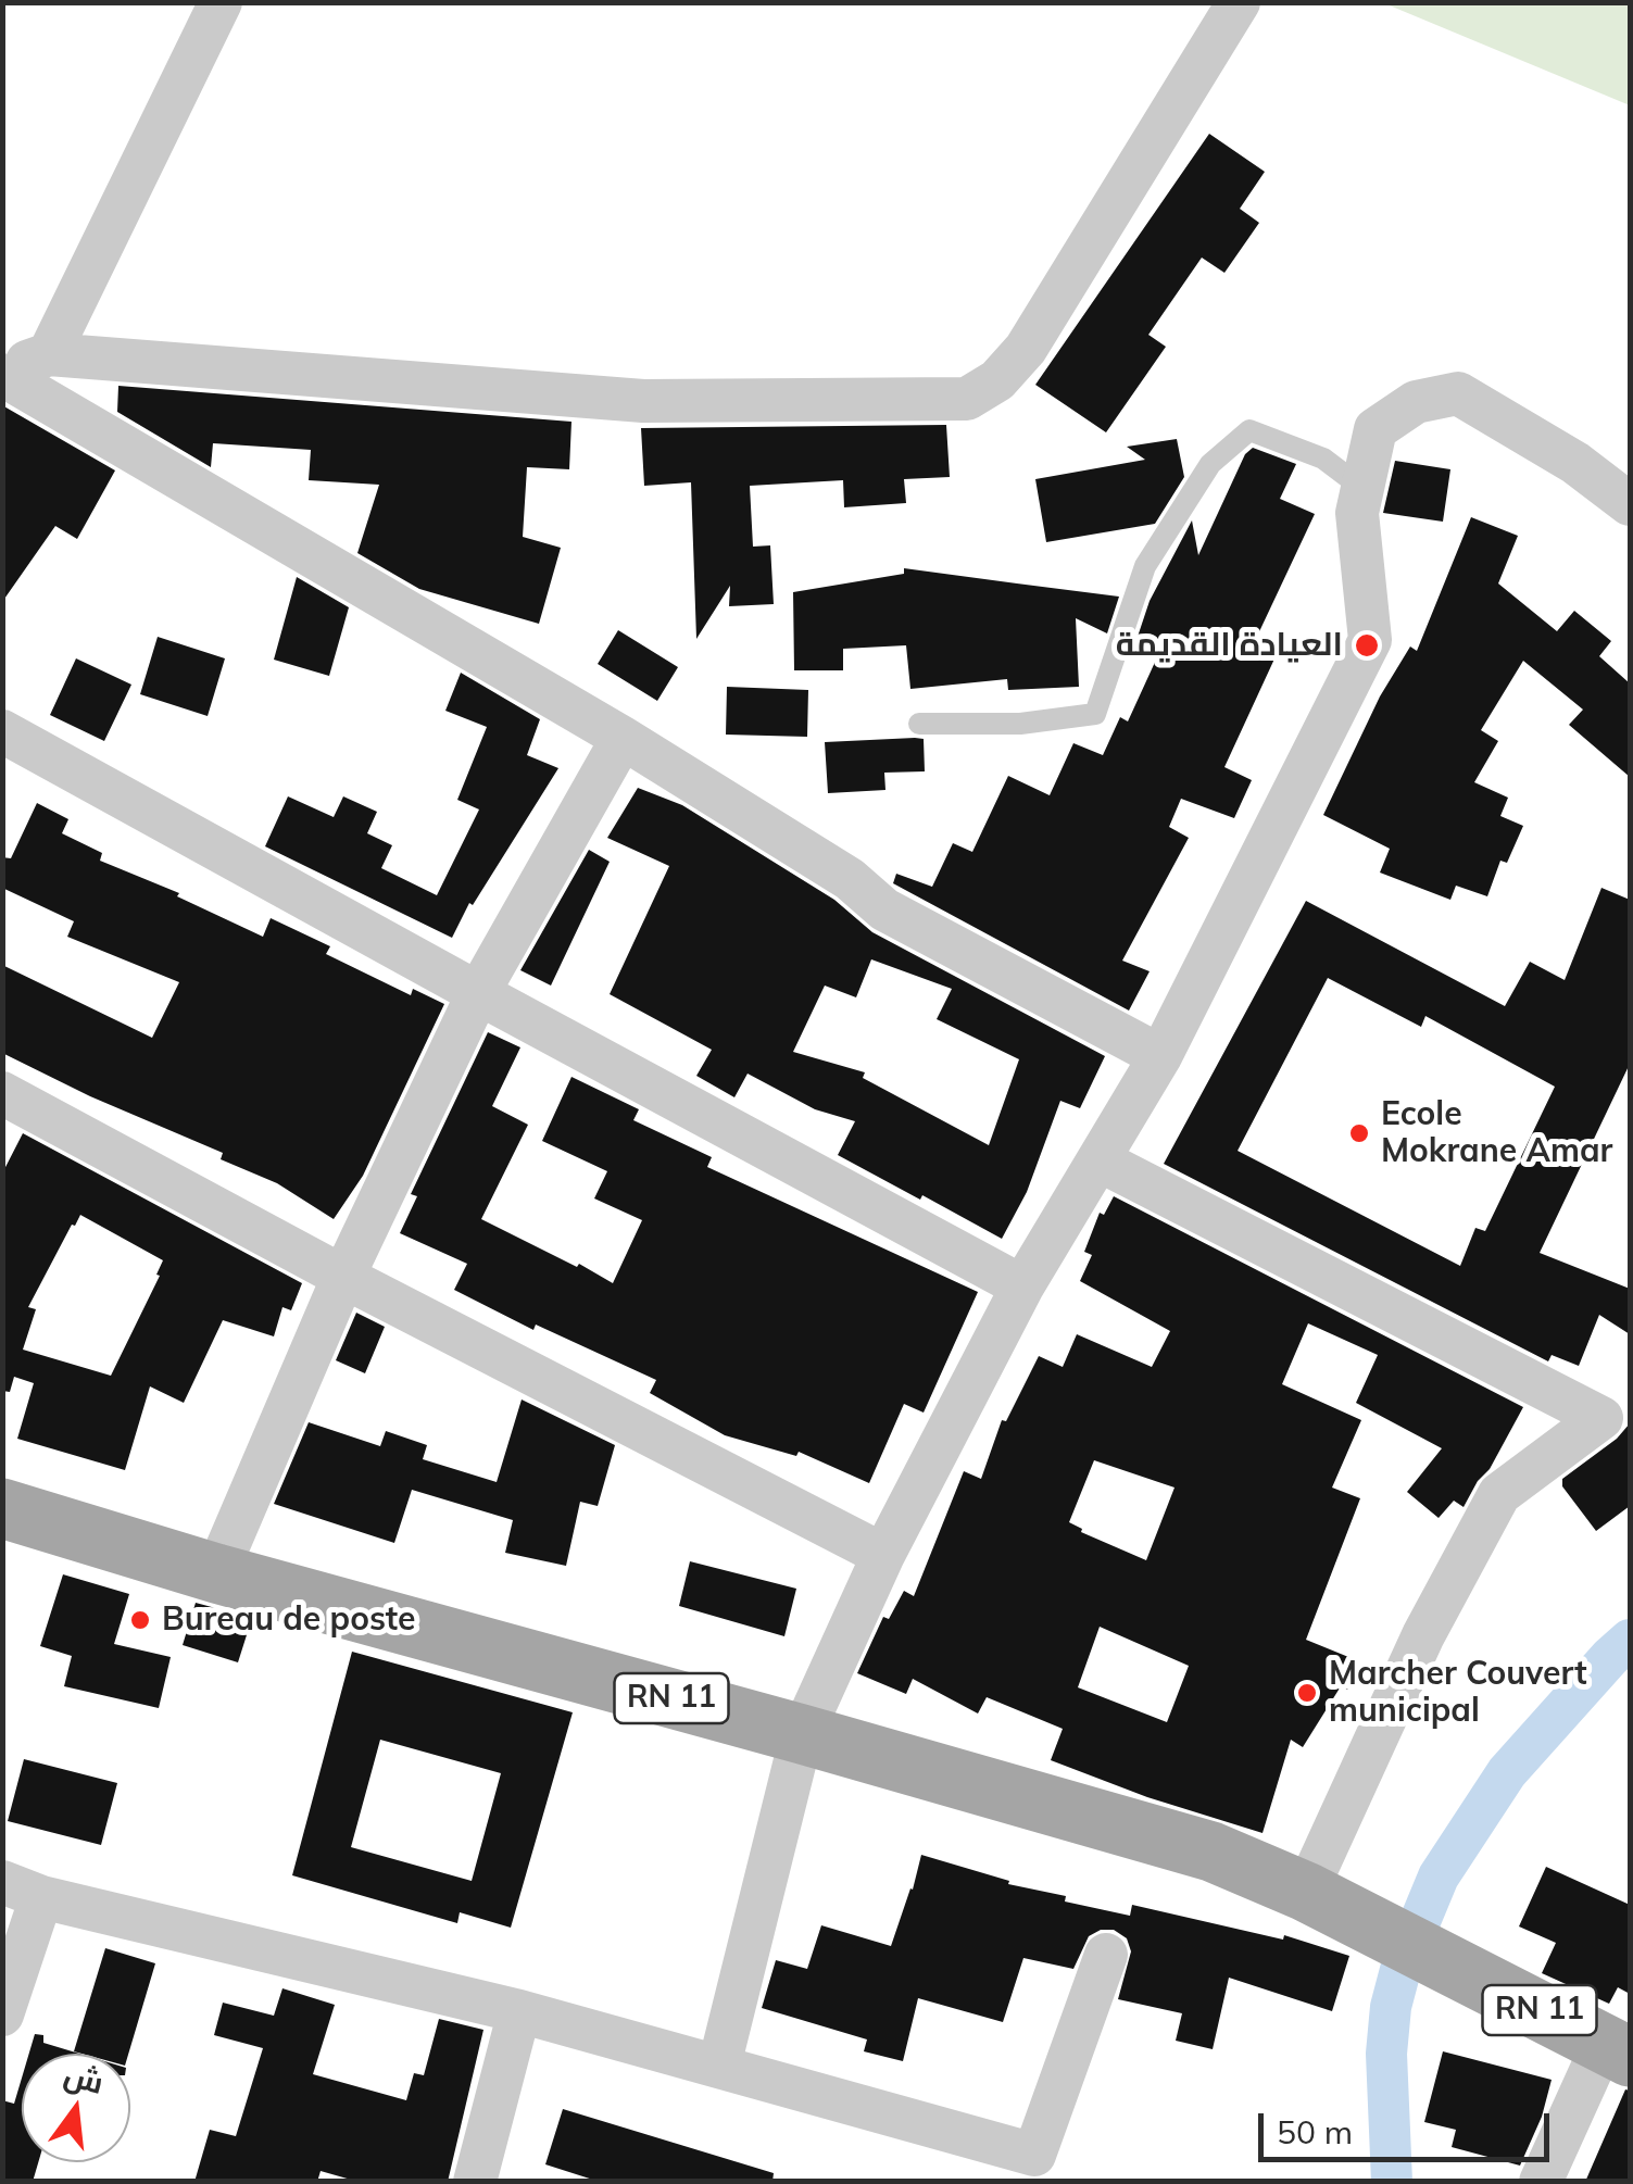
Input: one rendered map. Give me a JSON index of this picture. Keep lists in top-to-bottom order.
{
  "streets": {
    "main road": ["RN 11"]
  },
  "places": [
    "العيادة القديمة",
    "Ecole Mokrane Amar",
    "Bureau de poste",
    "Marcher Couvert municipal"
  ],
  "scale_bar": "50 m",
  "north": "top"
}
